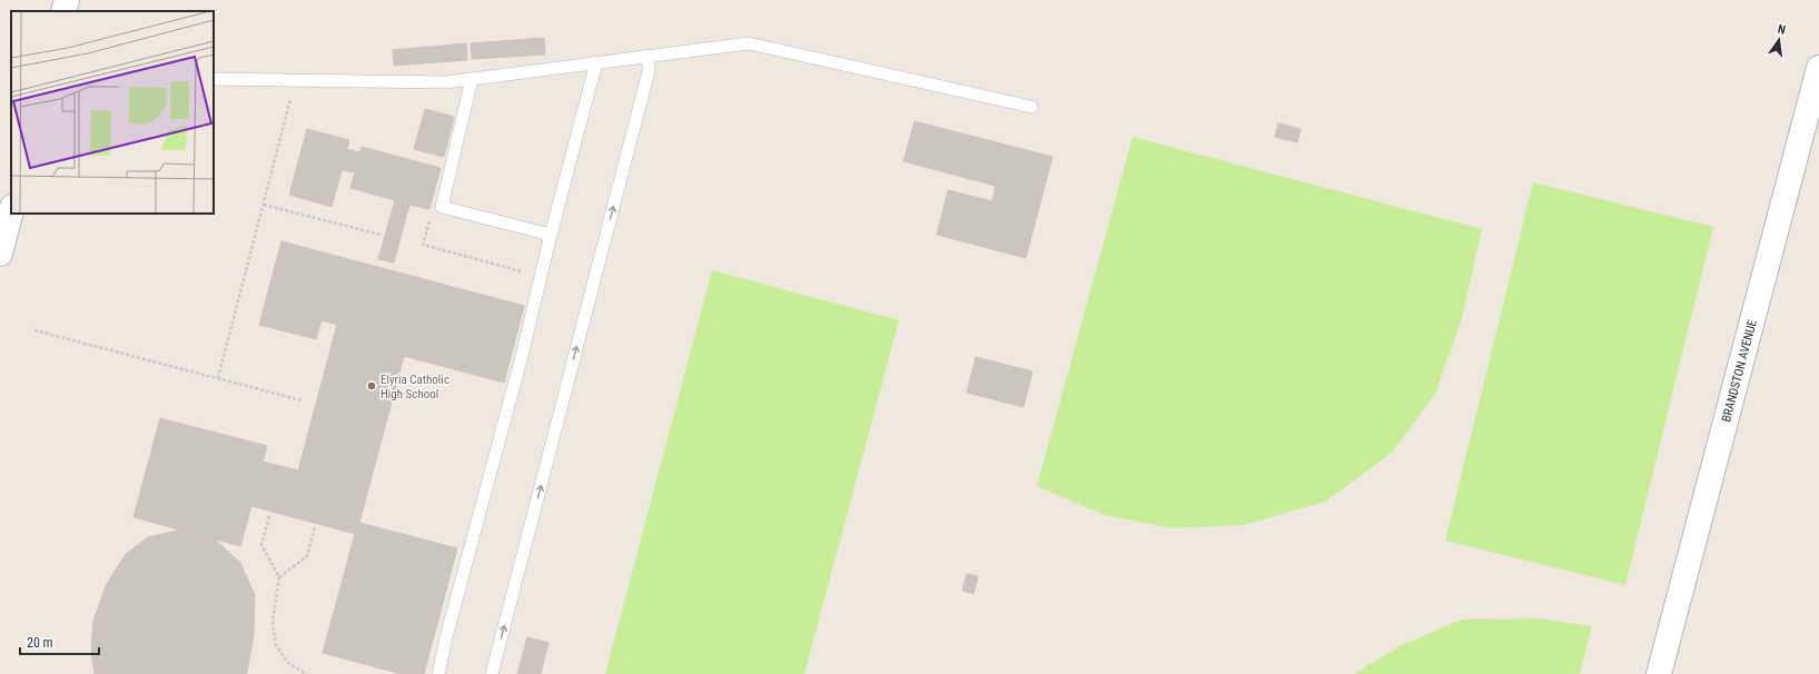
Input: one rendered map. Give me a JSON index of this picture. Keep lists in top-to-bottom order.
{
  "streets": {
    "street": ["BRANDSTON AVENUE"]
  },
  "places": ["Elyria Catholic High School"],
  "scale_bar": "20 m",
  "north": "top"
}
